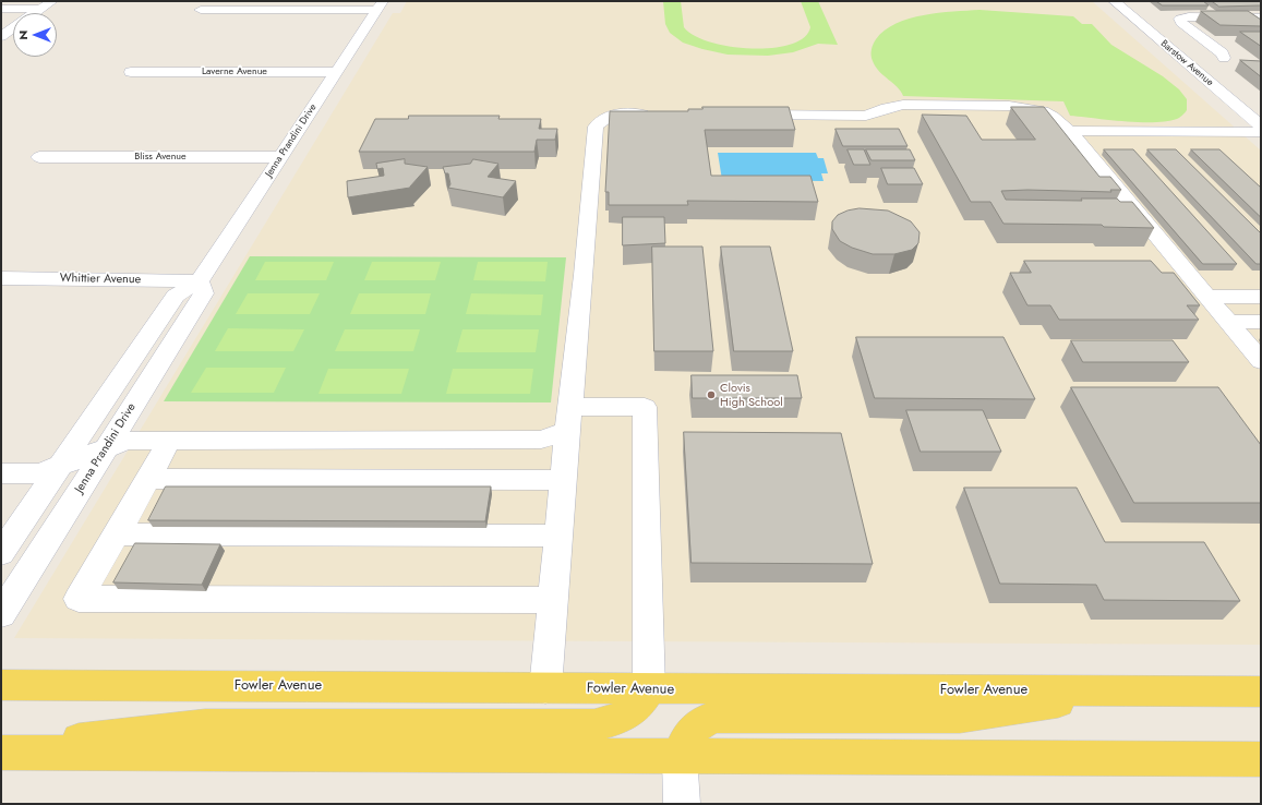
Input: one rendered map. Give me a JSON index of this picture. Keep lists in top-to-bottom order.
{
  "streets": {
    "main road": ["Fowler Avenue"],
    "street": [
      "Barstow Avenue",
      "Laverne Avenue",
      "Jenna Prandini Drive",
      "Bliss Avenue",
      "Whittier Avenue"
    ]
  },
  "crossings": [
    ["Laverne Avenue", "Jenna Prandini Drive"],
    ["Jenna Prandini Drive", "Bliss Avenue"],
    ["Jenna Prandini Drive", "Whittier Avenue"]
  ],
  "places": ["Clovis High School"],
  "north": "left"
}
